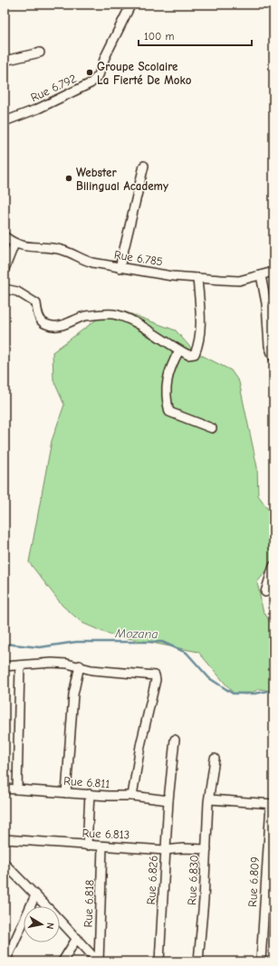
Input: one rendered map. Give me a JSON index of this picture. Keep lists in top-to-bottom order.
{
  "streets": {
    "street": [
      "Rue 6.792",
      "Rue 6.785",
      "Rue 6.811",
      "Rue 6.813",
      "Rue 6.826",
      "Rue 6.830",
      "Rue 6.809",
      "Rue 6.818"
    ]
  },
  "crossings": [
    ["Rue 6.811", "Rue 6.826"],
    ["Rue 6.813", "Rue 6.826"],
    ["Rue 6.813", "Rue 6.830"],
    ["Rue 6.813", "Rue 6.818"]
  ],
  "water": ["Mozana"],
  "places": ["Groupe Scolaire La Fierté De Moko", "Webster Bilingual Academy"],
  "scale_bar": "100 m",
  "north": "right"
}
